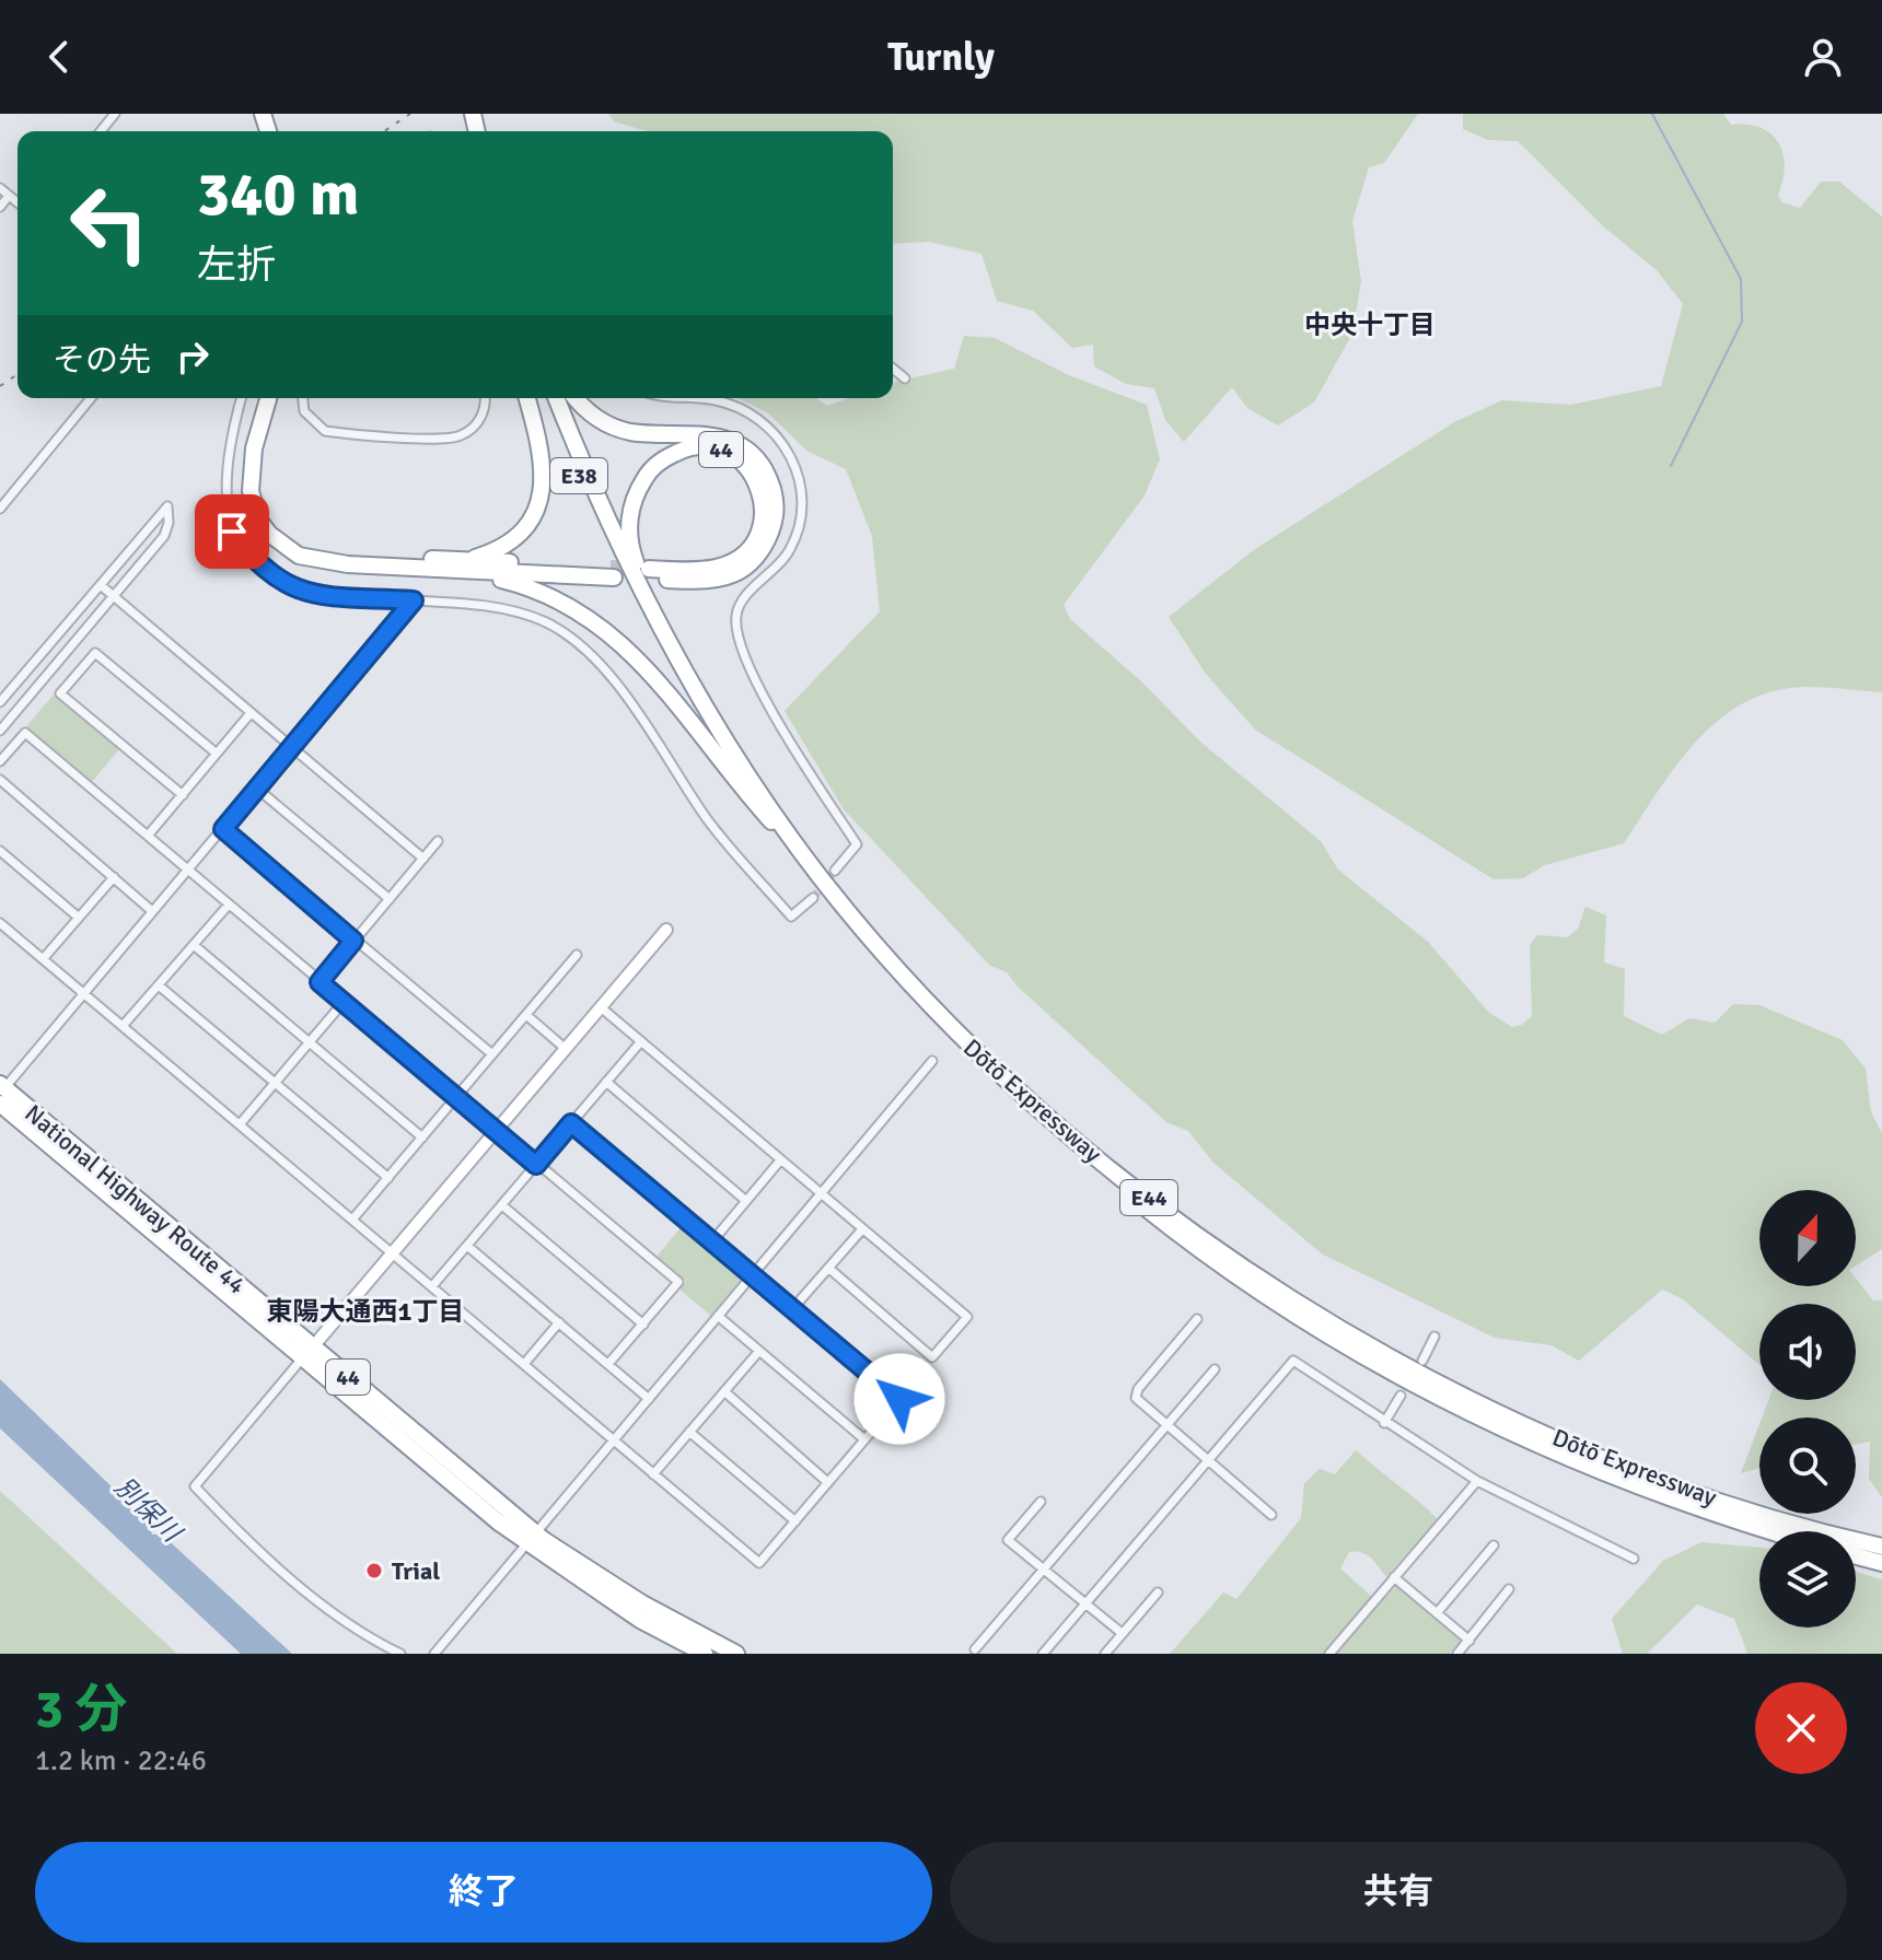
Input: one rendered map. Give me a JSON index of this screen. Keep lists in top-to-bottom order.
{
  "streets": {
    "highway": [
      "44",
      "E38",
      "Dōtō Expressway",
      "E44",
      "National Highway Route 44"
    ]
  },
  "crossings": [
    ["44", "Dōtō Expressway"]
  ],
  "districts": ["中央十丁目", "東陽大通西1丁目"],
  "water": ["別保川"],
  "places": ["Trial"],
  "north": "top",
  "page": {
    "header": "Turnly",
    "turn": ["340 m", "左折"],
    "then": "その先",
    "heading": ["3 分", "1.2 km · 22:46"],
    "buttons": ["終了", "共有"]
  }
}
